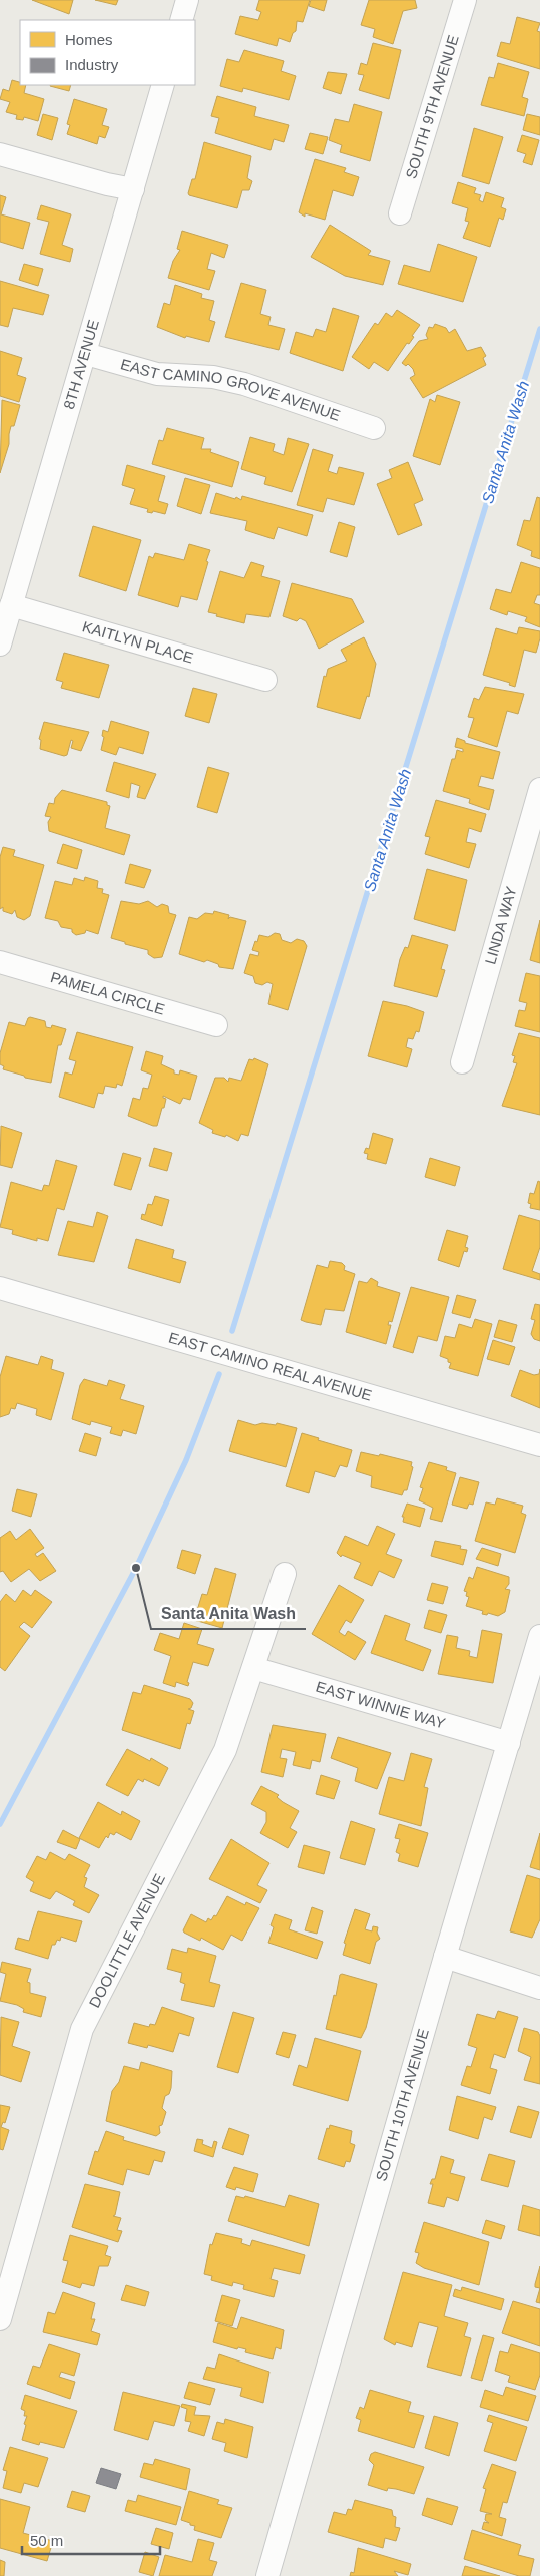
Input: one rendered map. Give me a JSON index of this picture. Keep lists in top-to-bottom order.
{
  "streets": {
    "street": [
      "SOUTH 9TH AVENUE",
      "8TH AVENUE",
      "EAST CAMINO GROVE AVENUE",
      "KAITLYN PLACE",
      "LINDA WAY",
      "PAMELA CIRCLE",
      "EAST CAMINO REAL AVENUE",
      "EAST WINNIE WAY",
      "DOOLITTLE AVENUE",
      "SOUTH 10TH AVENUE"
    ]
  },
  "crossings": [
    ["8TH AVENUE", "EAST CAMINO GROVE AVENUE"],
    ["8TH AVENUE", "KAITLYN PLACE"],
    ["EAST WINNIE WAY", "DOOLITTLE AVENUE"],
    ["EAST WINNIE WAY", "SOUTH 10TH AVENUE"]
  ],
  "water": ["Santa Anita Wash"],
  "places": ["Santa Anita Wash"],
  "legend": ["Homes", "Industry"],
  "scale_bar": "50 m"
}
